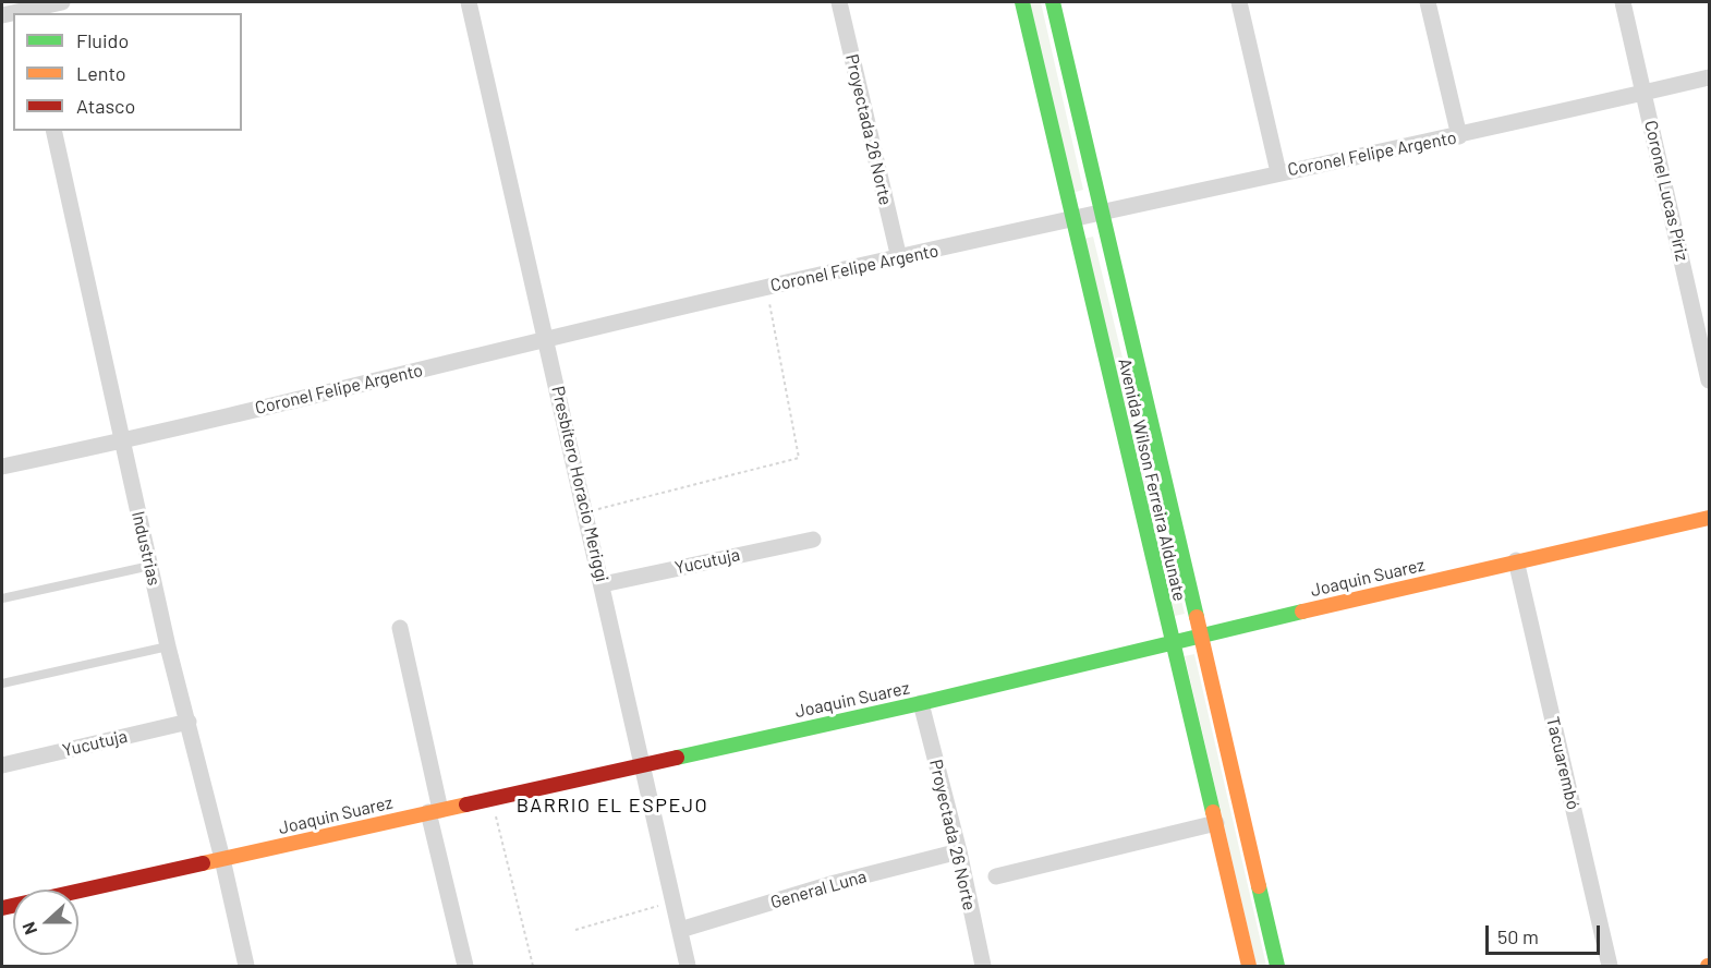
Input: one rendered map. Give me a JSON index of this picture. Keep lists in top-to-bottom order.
{
  "streets": {
    "street": [
      "Proyectada 26 Norte",
      "Coronel Felipe Argento",
      "Coronel Lucas Píriz",
      "Avenida Wilson Ferreira Aldunate",
      "Presbítero Horacio Meriggi",
      "Industrias",
      "Yucutuja",
      "Joaquin Suarez",
      "Tacuarembó",
      "General Luna"
    ]
  },
  "crossings": [
    ["Proyectada 26 Norte", "Coronel Felipe Argento"],
    ["Proyectada 26 Norte", "Joaquin Suarez"],
    ["Proyectada 26 Norte", "General Luna"],
    ["Coronel Felipe Argento", "Coronel Lucas Píriz"],
    ["Coronel Felipe Argento", "Avenida Wilson Ferreira Aldunate"],
    ["Coronel Felipe Argento", "Presbítero Horacio Meriggi"],
    ["Coronel Felipe Argento", "Industrias"],
    ["Avenida Wilson Ferreira Aldunate", "Joaquin Suarez"],
    ["Presbítero Horacio Meriggi", "Yucutuja"],
    ["Presbítero Horacio Meriggi", "Joaquin Suarez"],
    ["Presbítero Horacio Meriggi", "General Luna"],
    ["Industrias", "Yucutuja"],
    ["Industrias", "Joaquin Suarez"],
    ["Joaquin Suarez", "Tacuarembó"]
  ],
  "districts": ["BARRIO EL ESPEJO"],
  "legend": ["Fluido", "Lento", "Atasco"],
  "scale_bar": "50 m",
  "north": "left"
}
